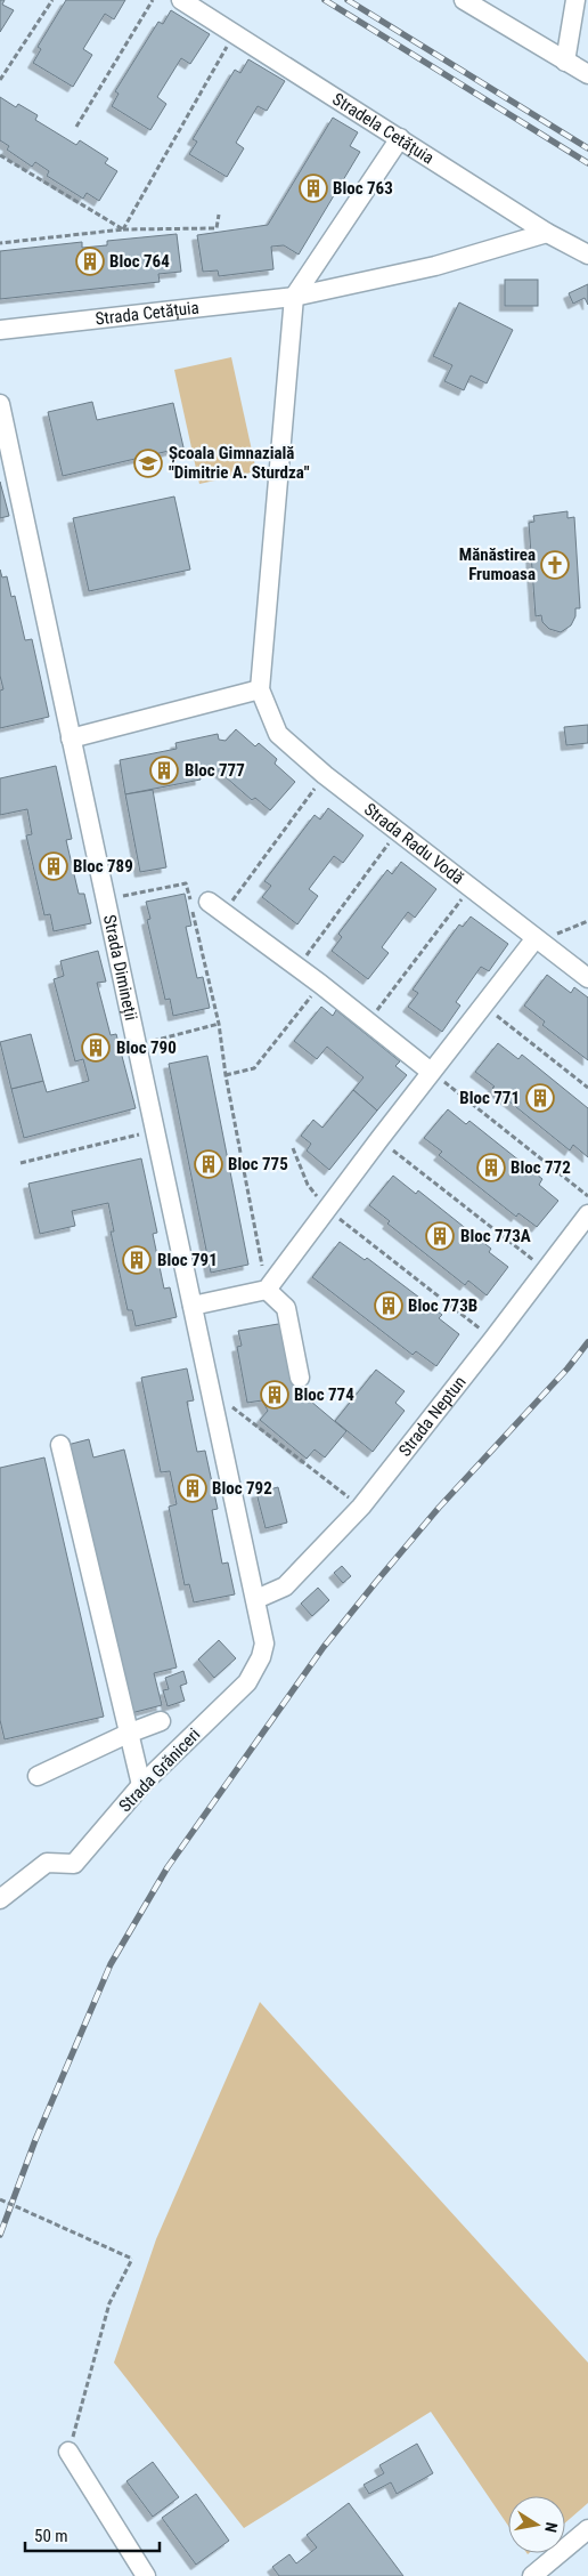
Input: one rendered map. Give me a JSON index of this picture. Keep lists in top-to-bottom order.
{
  "streets": {
    "street": [
      "Stradela Cetățuia",
      "Strada Cetățuia",
      "Strada Radu Vodă",
      "Strada Dimineții",
      "Strada Neptun",
      "Strada Grăniceri"
    ]
  },
  "crossings": [
    ["Stradela Cetățuia", "Strada Cetățuia"],
    ["Strada Cetățuia", "Strada Radu Vodă"],
    ["Strada Dimineții", "Strada Neptun"],
    ["Strada Dimineții", "Strada Grăniceri"],
    ["Strada Neptun", "Strada Grăniceri"]
  ],
  "places": {
    "building": [
      "Bloc 763",
      "Bloc 764",
      "Bloc 777",
      "Bloc 789",
      "Bloc 790",
      "Bloc 771",
      "Bloc 775",
      "Bloc 772",
      "Bloc 773A",
      "Bloc 791",
      "Bloc 773B",
      "Bloc 774",
      "Bloc 792"
    ],
    "school or university": ["Școala Gimnazială \"Dimitrie A. Sturdza\""],
    "church": ["Mănăstirea Frumoasa"]
  },
  "scale_bar": "50 m",
  "north": "right"
}
